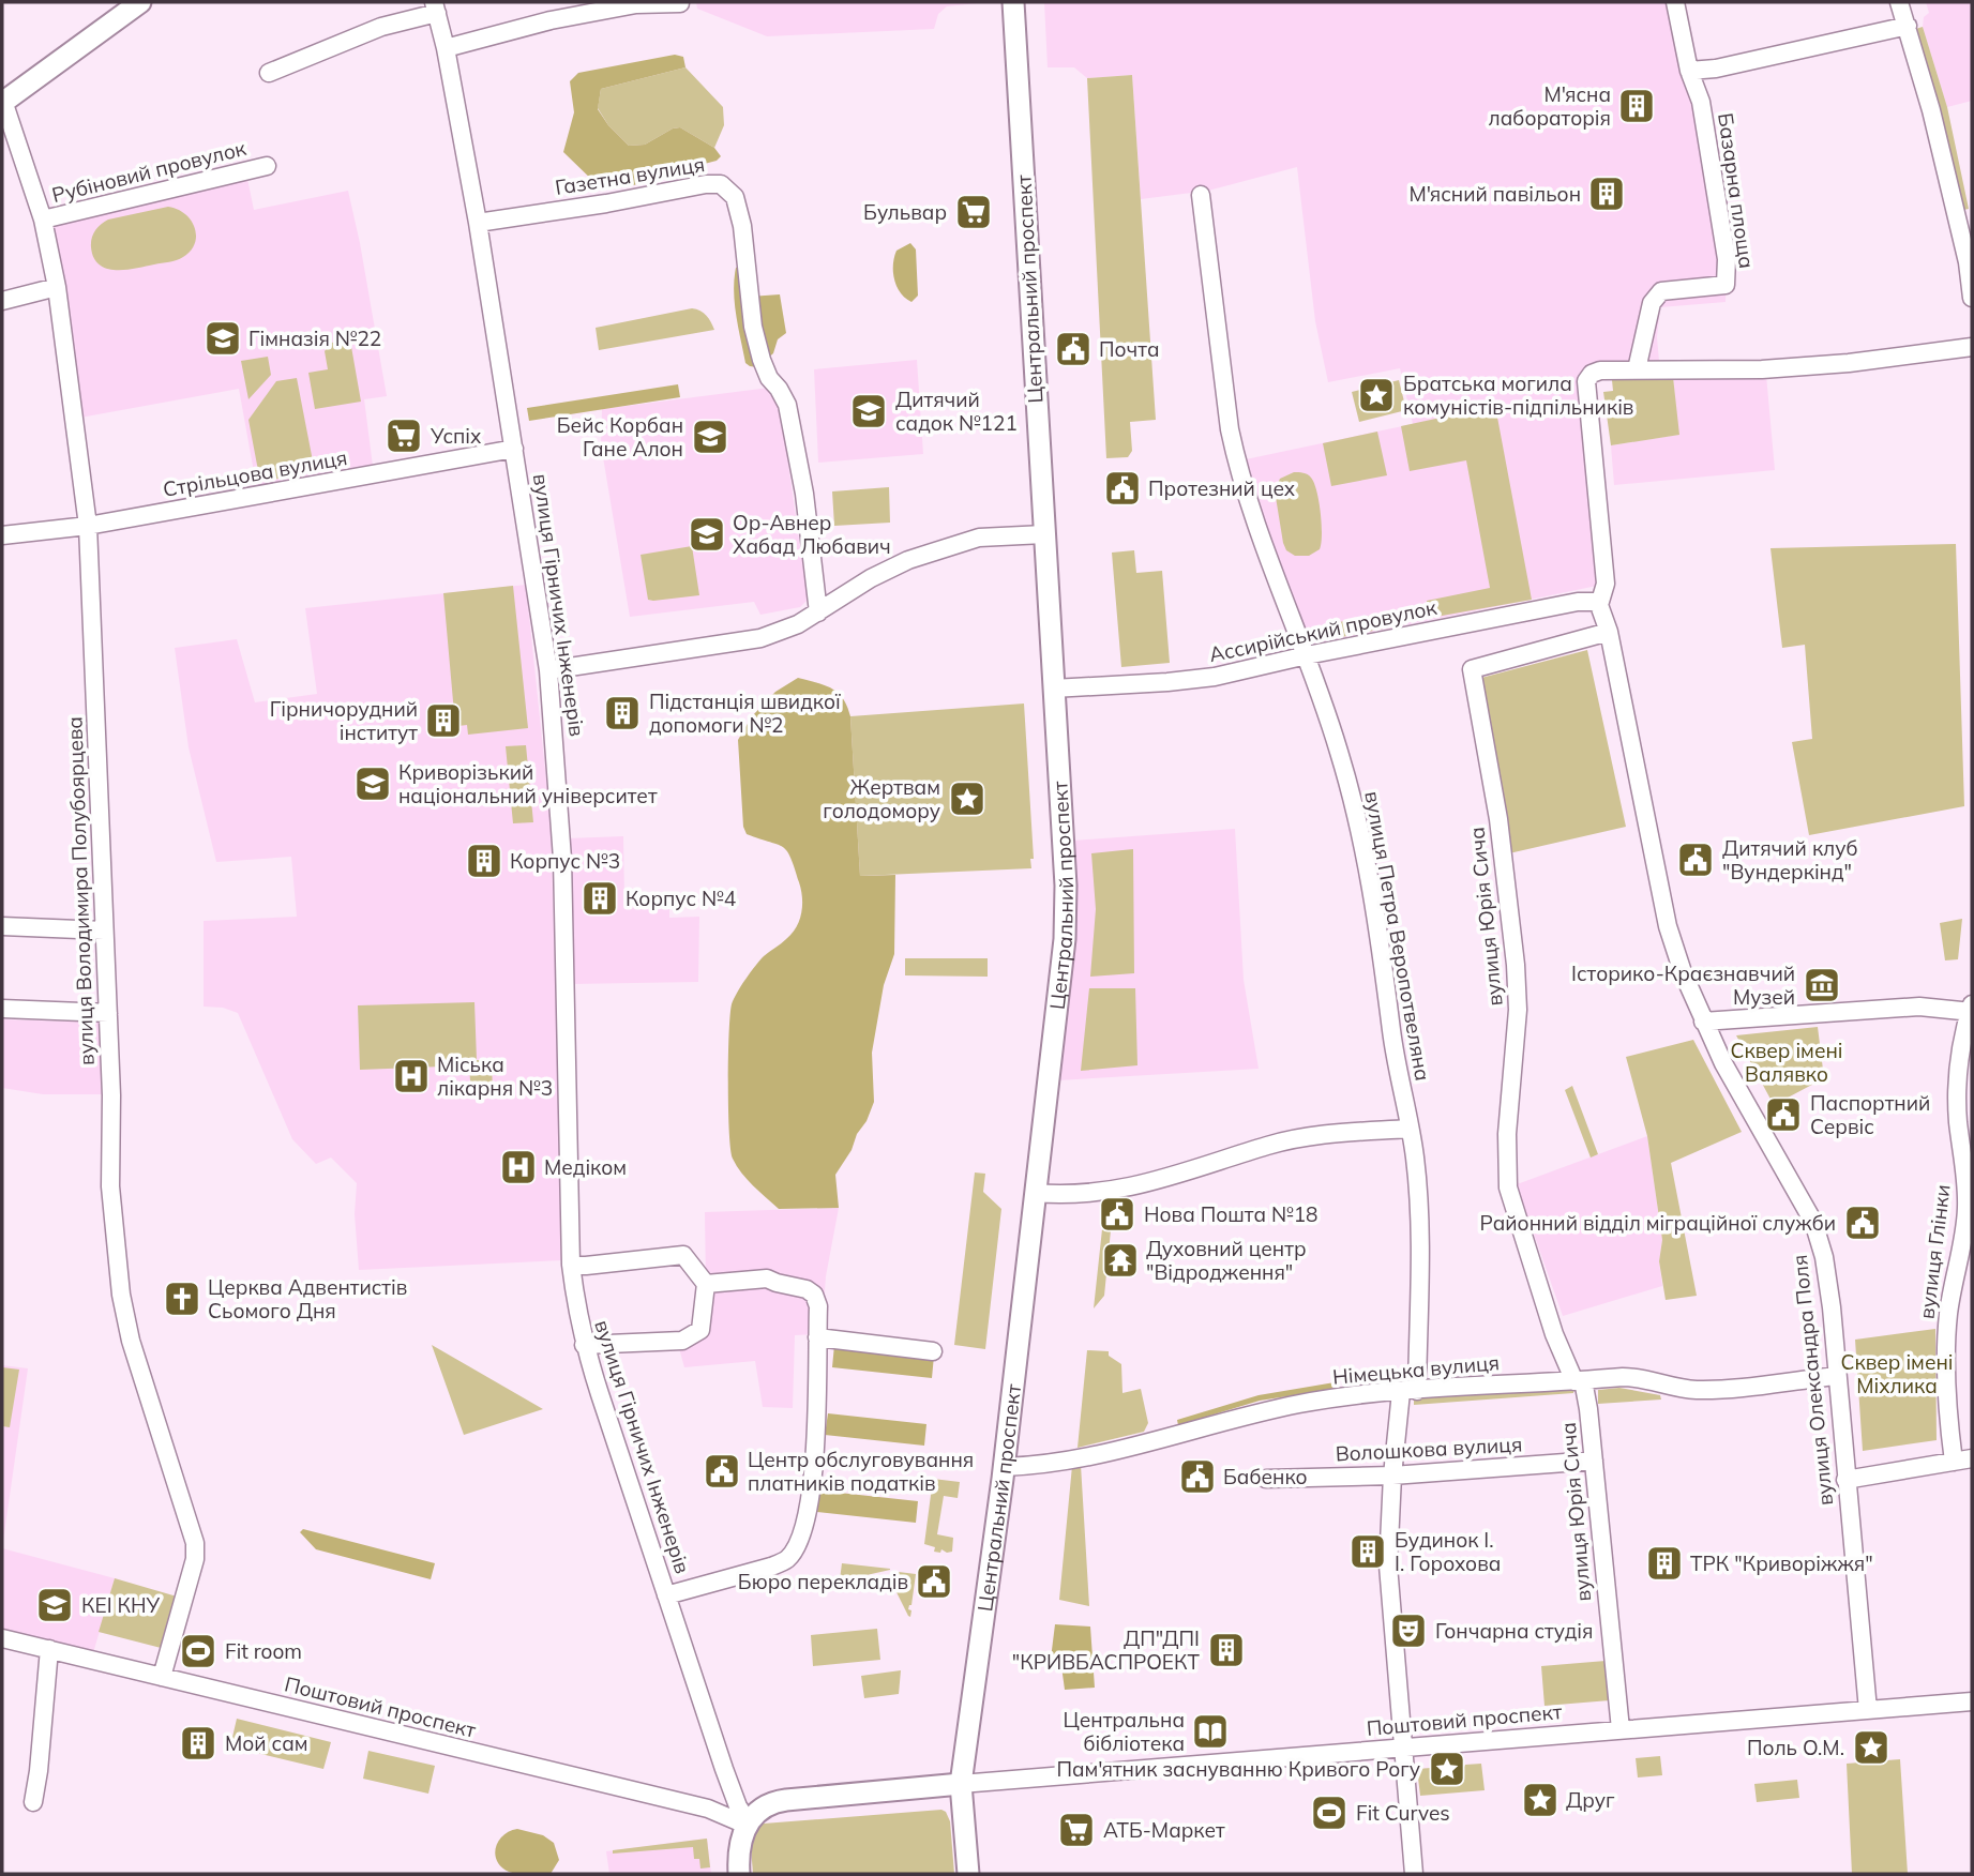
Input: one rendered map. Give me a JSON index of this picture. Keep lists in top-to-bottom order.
{
  "streets": {
    "main road": ["Центральний проспект"],
    "street": [
      "Рубіновий провулок",
      "Газетна вулиця",
      "Базарна площа",
      "Стрільцова вулиця",
      "вулиця Гірничих Інженерів",
      "Ассирійський провулок",
      "вулиця Володимира Полубоярцева",
      "вулиця Юрія Сича",
      "вулиця Петра Веропотвеляна",
      "вулиця Глінки",
      "Німецька вулиця",
      "вулиця Олександра Поля",
      "Волошкова вулиця",
      "Поштовий проспект"
    ]
  },
  "crossings": [
    ["Рубіновий провулок", "вулиця Володимира Полубоярцева"],
    ["Газетна вулиця", "вулиця Гірничих Інженерів"],
    ["Базарна площа", "вулиця Олександра Поля"],
    ["Центральний проспект", "Ассирійський провулок"],
    ["Центральний проспект", "Німецька вулиця"],
    ["Центральний проспект", "Поштовий проспект"],
    ["Стрільцова вулиця", "вулиця Гірничих Інженерів"],
    ["Стрільцова вулиця", "вулиця Володимира Полубоярцева"],
    ["вулиця Гірничих Інженерів", "Поштовий проспект"],
    ["Ассирійський провулок", "вулиця Петра Веропотвеляна"],
    ["Ассирійський провулок", "вулиця Олександра Поля"],
    ["вулиця Володимира Полубоярцева", "Поштовий проспект"],
    ["вулиця Юрія Сича", "Німецька вулиця"],
    ["вулиця Юрія Сича", "вулиця Олександра Поля"],
    ["вулиця Юрія Сича", "Волошкова вулиця"],
    ["вулиця Юрія Сича", "Поштовий проспект"],
    ["вулиця Петра Веропотвеляна", "Німецька вулиця"],
    ["вулиця Петра Веропотвеляна", "Волошкова вулиця"],
    ["вулиця Петра Веропотвеляна", "Поштовий проспект"],
    ["Німецька вулиця", "вулиця Олександра Поля"],
    ["вулиця Олександра Поля", "Поштовий проспект"]
  ],
  "parks": ["Сквер імені Валявкo", "Сквер імені Міхлика"],
  "places": {
    "building": [
      "М'ясна лабораторія",
      "М'ясний павільон",
      "Підстанція швидкої допомоги №2",
      "Гірничорудний інститут",
      "Корпус №3",
      "Корпус №4",
      "Будинок І. І. Горохова",
      "ТРК \"Криворіжжя\"",
      "ДП\"ДПІ \"КРИВБАСПРОЕКТ",
      "Мой сам"
    ],
    "supermarket": ["Бульвар", "Успіх", "АТБ-Маркет"],
    "school or university": [
      "Гімназія №22",
      "Дитячий садок №121",
      "Бейс Корбан Гане Алон",
      "Ор-Авнер Хабад Любавич",
      "Криворізький національний університет",
      "КЕІ КНУ"
    ],
    "public building": [
      "Почта",
      "Протезний цех",
      "Дитячий клуб \"Вундеркінд\"",
      "Паспортний Сервіс",
      "Нова Пошта №18",
      "Районний вiддiл мiграцiйної служби",
      "Центр обслуговування платників податків",
      "Бабенко",
      "Бюро перекладів"
    ],
    "place": [
      "Братська могила комуністів-підпільників",
      "Жертвам голодомору",
      "Поль О.М.",
      "Пам'ятник заснуванню Кривого Рогу",
      "Друг"
    ],
    "museum": ["Історико-Краєзнавчий Музей"],
    "hospital": ["Міська лікарня №3", "Медіком"],
    "temple": ["Духовний центр \"Відродження\""],
    "church": ["Церква Адвентистів Сьомого Дня"],
    "theatre": ["Гончарна студія"],
    "sports": ["Fit room", "Fit Curves"],
    "library": ["Центральна бібліотека"]
  }
}
